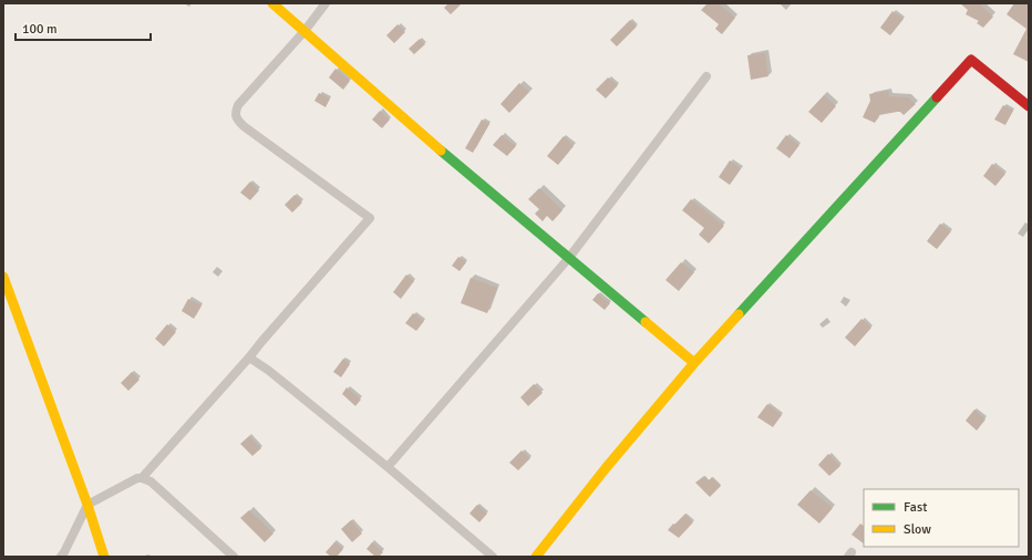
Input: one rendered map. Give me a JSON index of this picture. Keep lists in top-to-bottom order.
{
  "legend": ["Fast", "Slow"],
  "scale_bar": "100 m"
}
